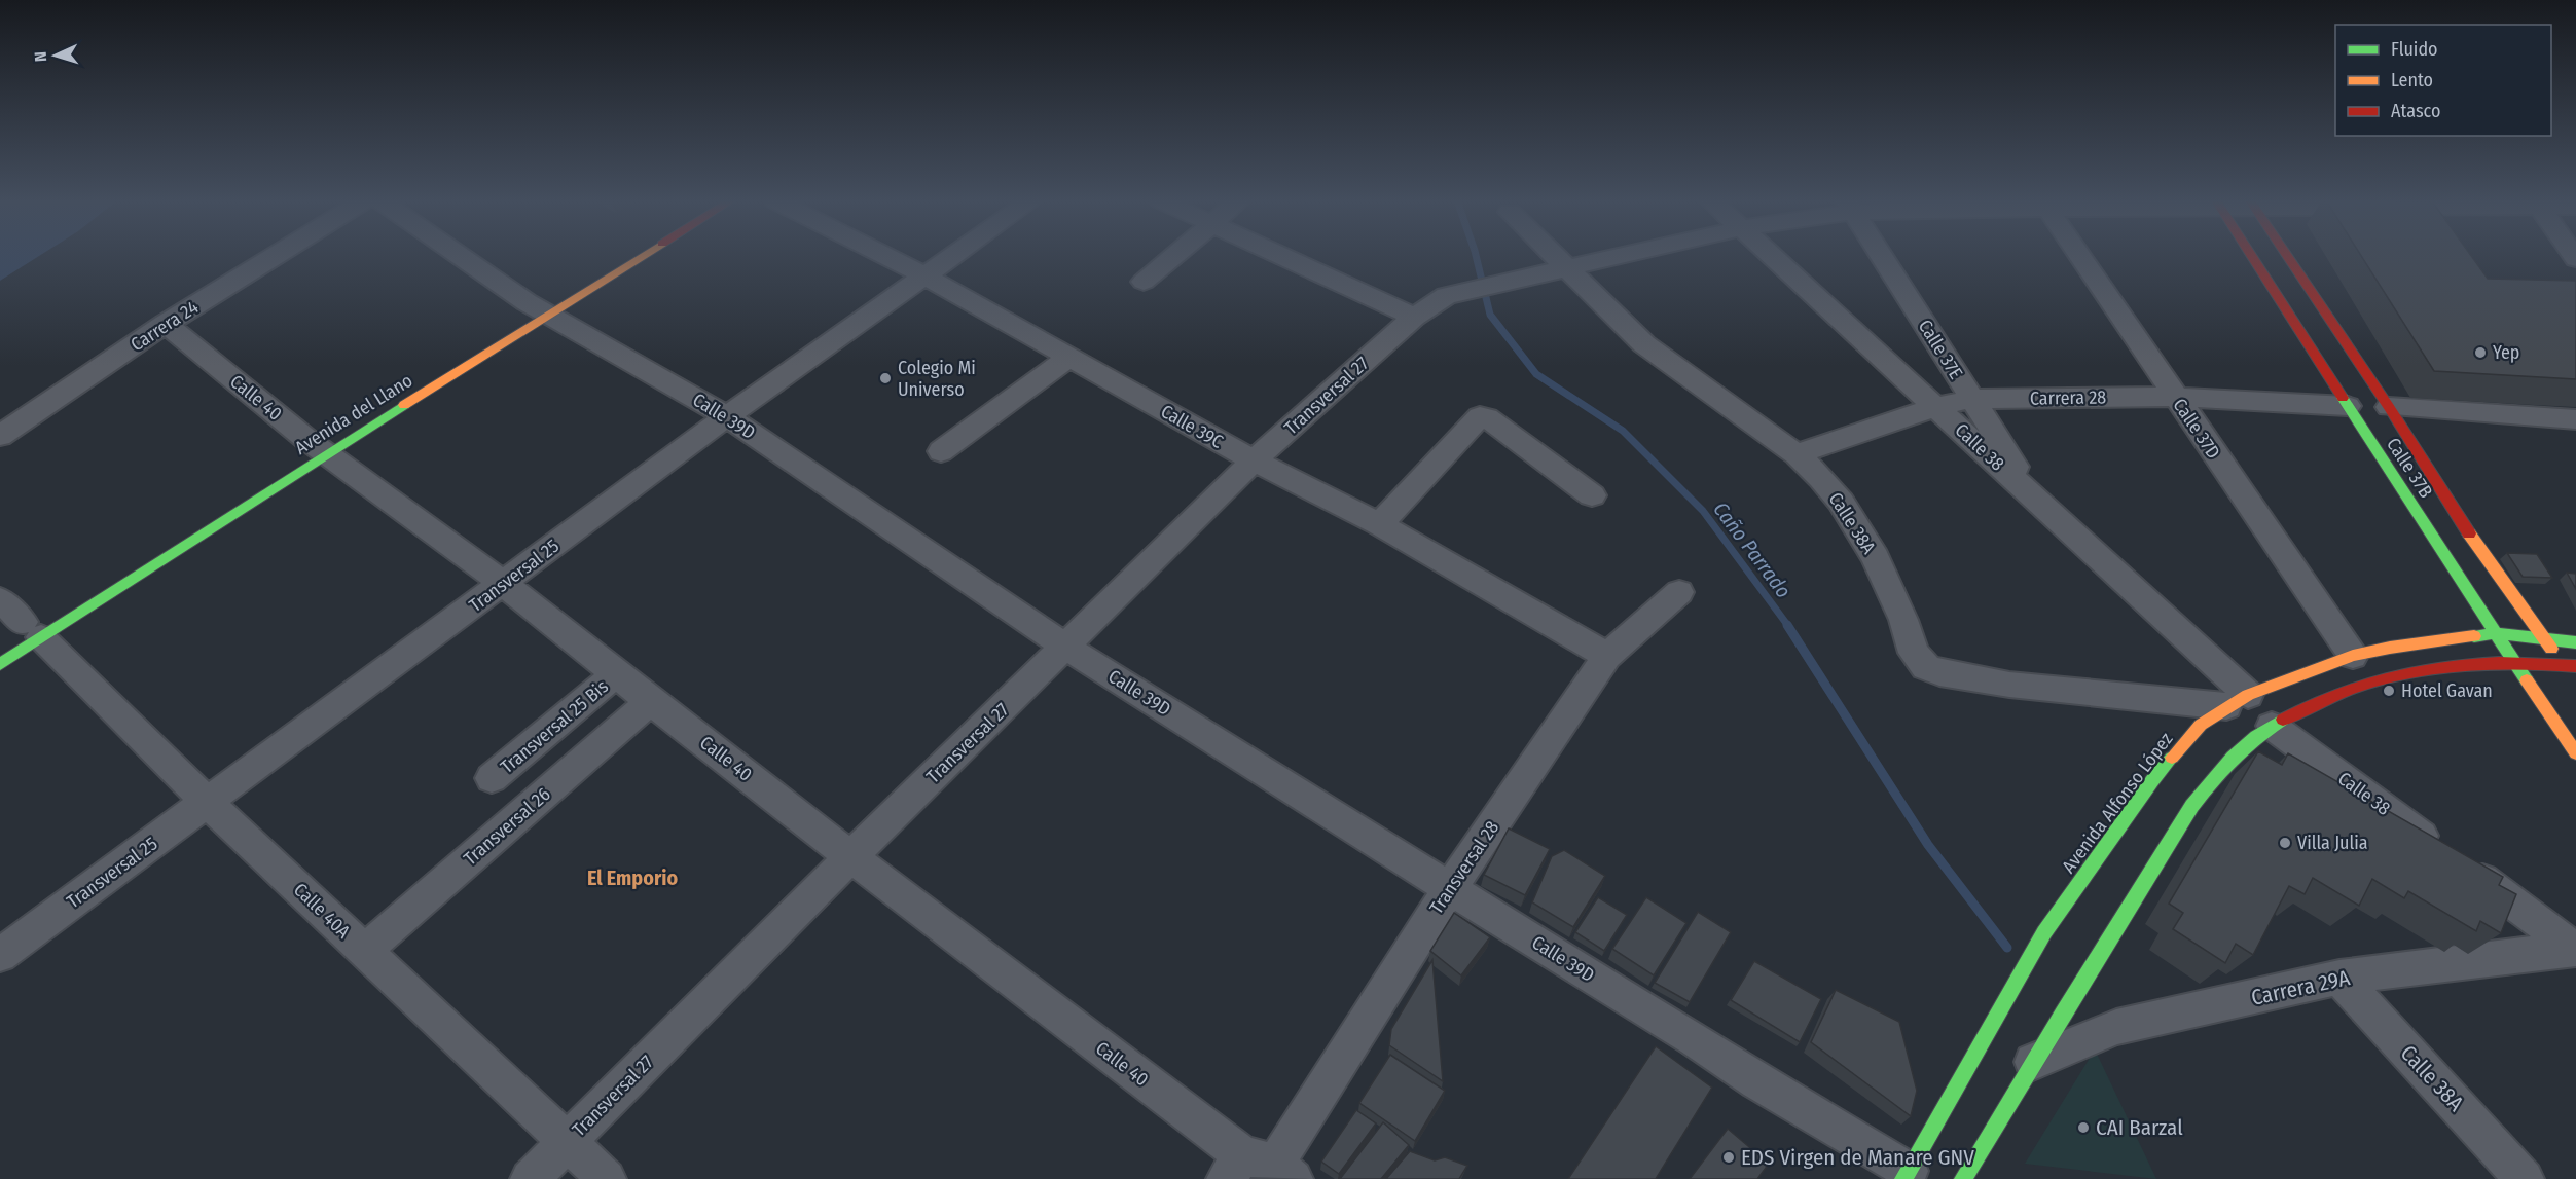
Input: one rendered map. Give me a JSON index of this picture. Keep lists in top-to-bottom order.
{
  "streets": {
    "street": [
      "Carrera 24",
      "Calle 37E",
      "Transversal 27",
      "Calle 40",
      "Carrera 28",
      "Avenida del Llano",
      "Calle 39D",
      "Calle 39C",
      "Calle 37D",
      "Calle 38",
      "Calle 37B",
      "Calle 38A",
      "Transversal 25",
      "Transversal 25 Bis",
      "Avenida Alfonso López",
      "Transversal 26",
      "Transversal 28",
      "Calle 40A",
      "Carrera 29A"
    ]
  },
  "crossings": [
    ["Carrera 24", "Calle 40"],
    ["Calle 37E", "Carrera 28"],
    ["Calle 37E", "Calle 38"],
    ["Transversal 27", "Calle 40"],
    ["Transversal 27", "Calle 39D"],
    ["Transversal 27", "Calle 39C"],
    ["Transversal 27", "Calle 38A"],
    ["Transversal 27", "Calle 40A"],
    ["Calle 40", "Avenida del Llano"],
    ["Calle 40", "Transversal 25"],
    ["Calle 40", "Transversal 25 Bis"],
    ["Calle 40", "Transversal 26"],
    ["Calle 40", "Transversal 28"],
    ["Carrera 28", "Calle 37D"],
    ["Carrera 28", "Calle 38"],
    ["Carrera 28", "Calle 37B"],
    ["Carrera 28", "Calle 38A"],
    ["Avenida del Llano", "Calle 39D"],
    ["Avenida del Llano", "Calle 40A"],
    ["Calle 39D", "Transversal 25"],
    ["Calle 39D", "Avenida Alfonso López"],
    ["Calle 39D", "Transversal 28"],
    ["Calle 39C", "Transversal 25"],
    ["Calle 39C", "Transversal 28"],
    ["Calle 37D", "Avenida Alfonso López"],
    ["Calle 38", "Calle 38A"],
    ["Calle 38", "Avenida Alfonso López"],
    ["Calle 38", "Carrera 29A"],
    ["Calle 37B", "Avenida Alfonso López"],
    ["Calle 38A", "Avenida Alfonso López"],
    ["Calle 38A", "Carrera 29A"],
    ["Transversal 25", "Calle 40A"],
    ["Transversal 26", "Calle 40A"]
  ],
  "districts": ["El Emporio"],
  "water": ["Caño Parrado"],
  "places": [
    "Yep",
    "Colegio Mi Universo",
    "Hotel Gavan",
    "Villa Julia",
    "CAI Barzal",
    "EDS Virgen de Manare GNV"
  ],
  "legend": ["Fluido", "Lento", "Atasco"],
  "north": "left"
}
